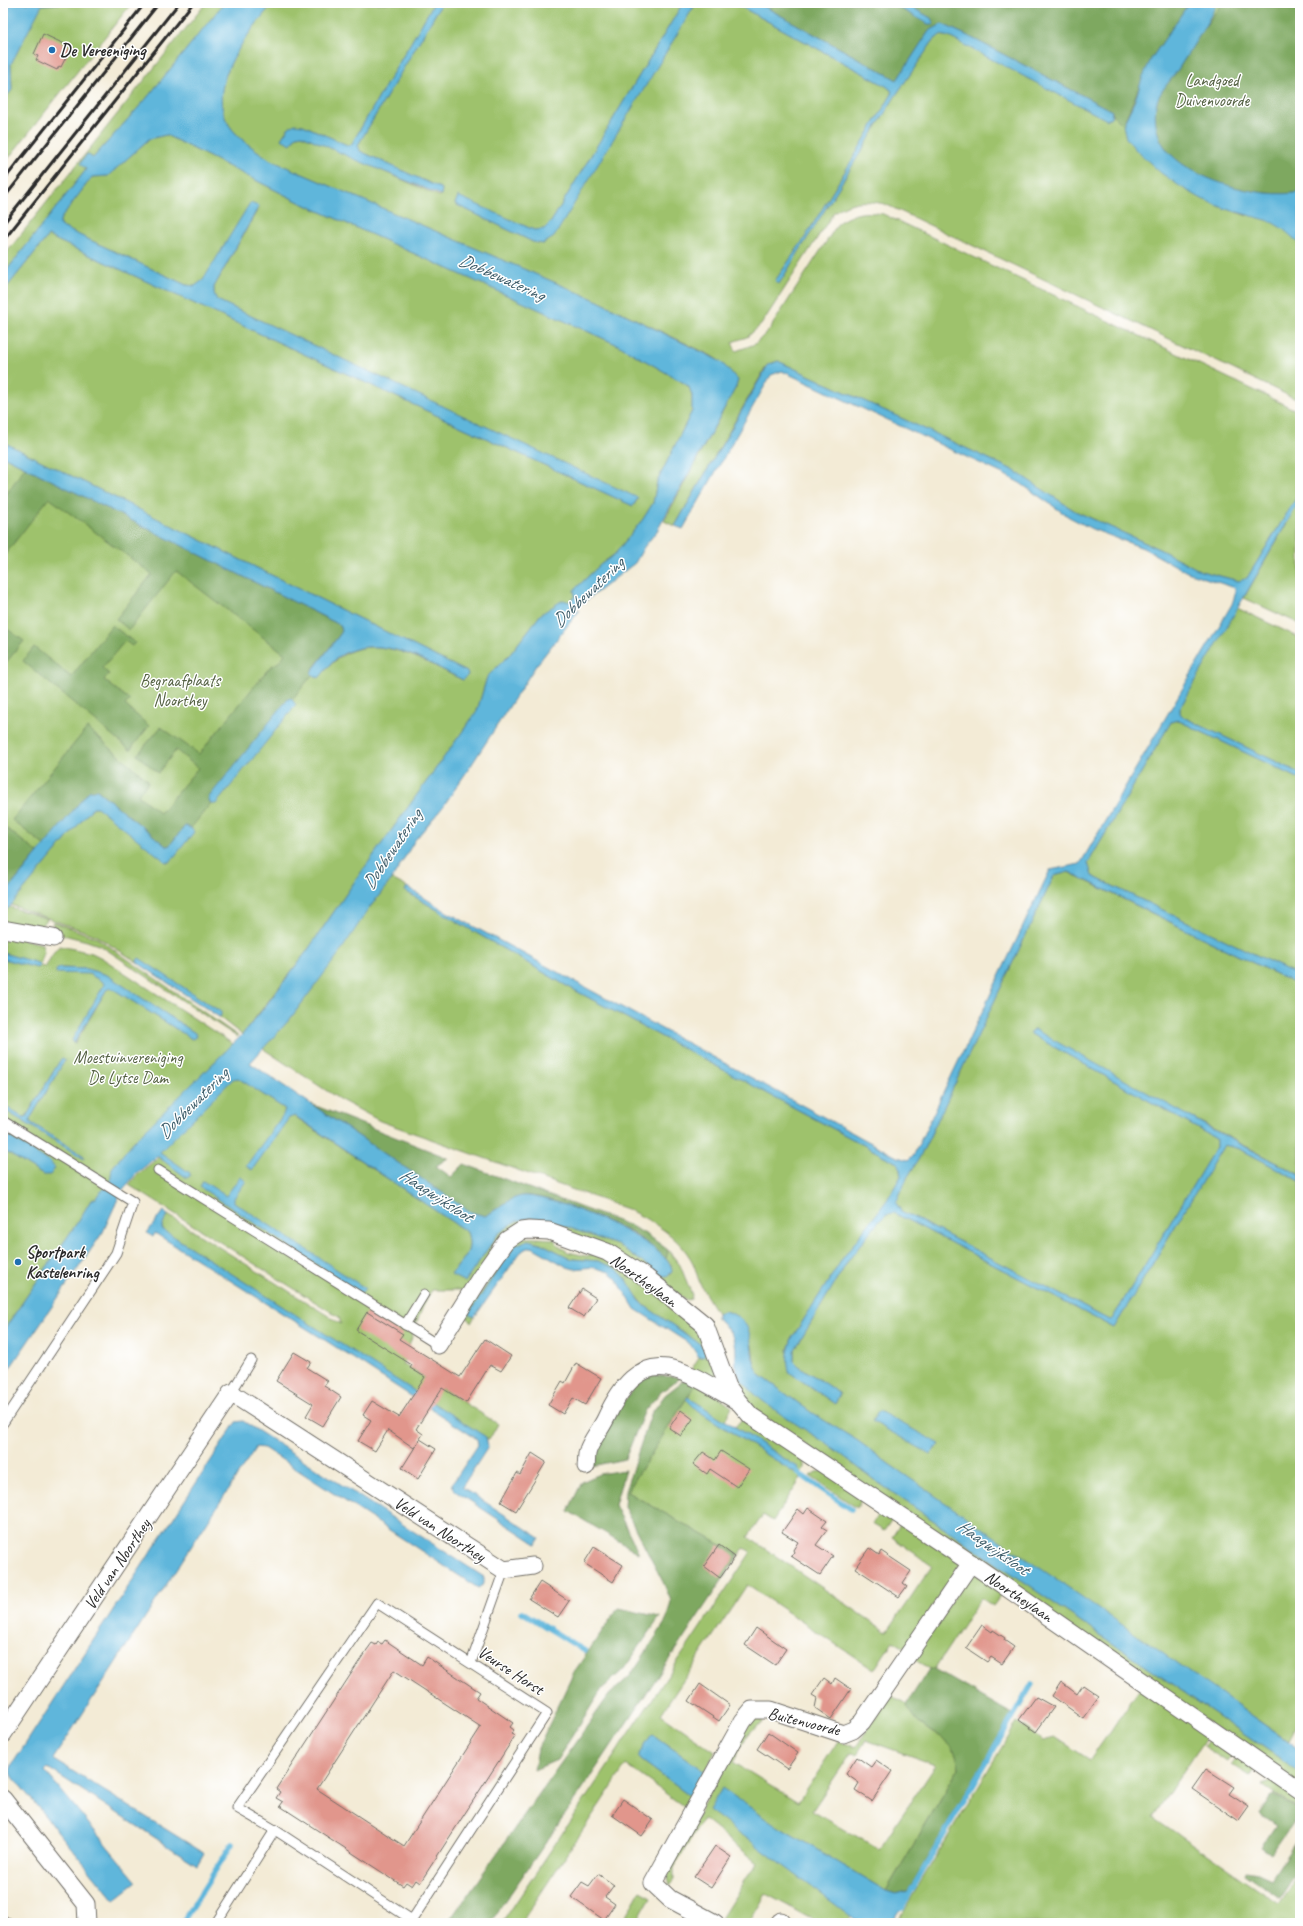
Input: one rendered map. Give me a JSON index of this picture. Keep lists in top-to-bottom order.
{
  "streets": {
    "street": ["Noortheylaan", "Veld van Noorthey", "Buitenvoorde"],
    "lane": ["Veurse Horst"]
  },
  "crossings": [
    ["Noortheylaan", "Buitenvoorde"]
  ],
  "water": ["Dobbewatering", "Haagwijksloot"],
  "parks": ["Landgoed Duivenvoorde", "Begraafplaats Noorthey", "Moestuinvereniging De Lytse Dam"],
  "places": ["De Vereeniging", "Sportpark Kastelenring"]
}
